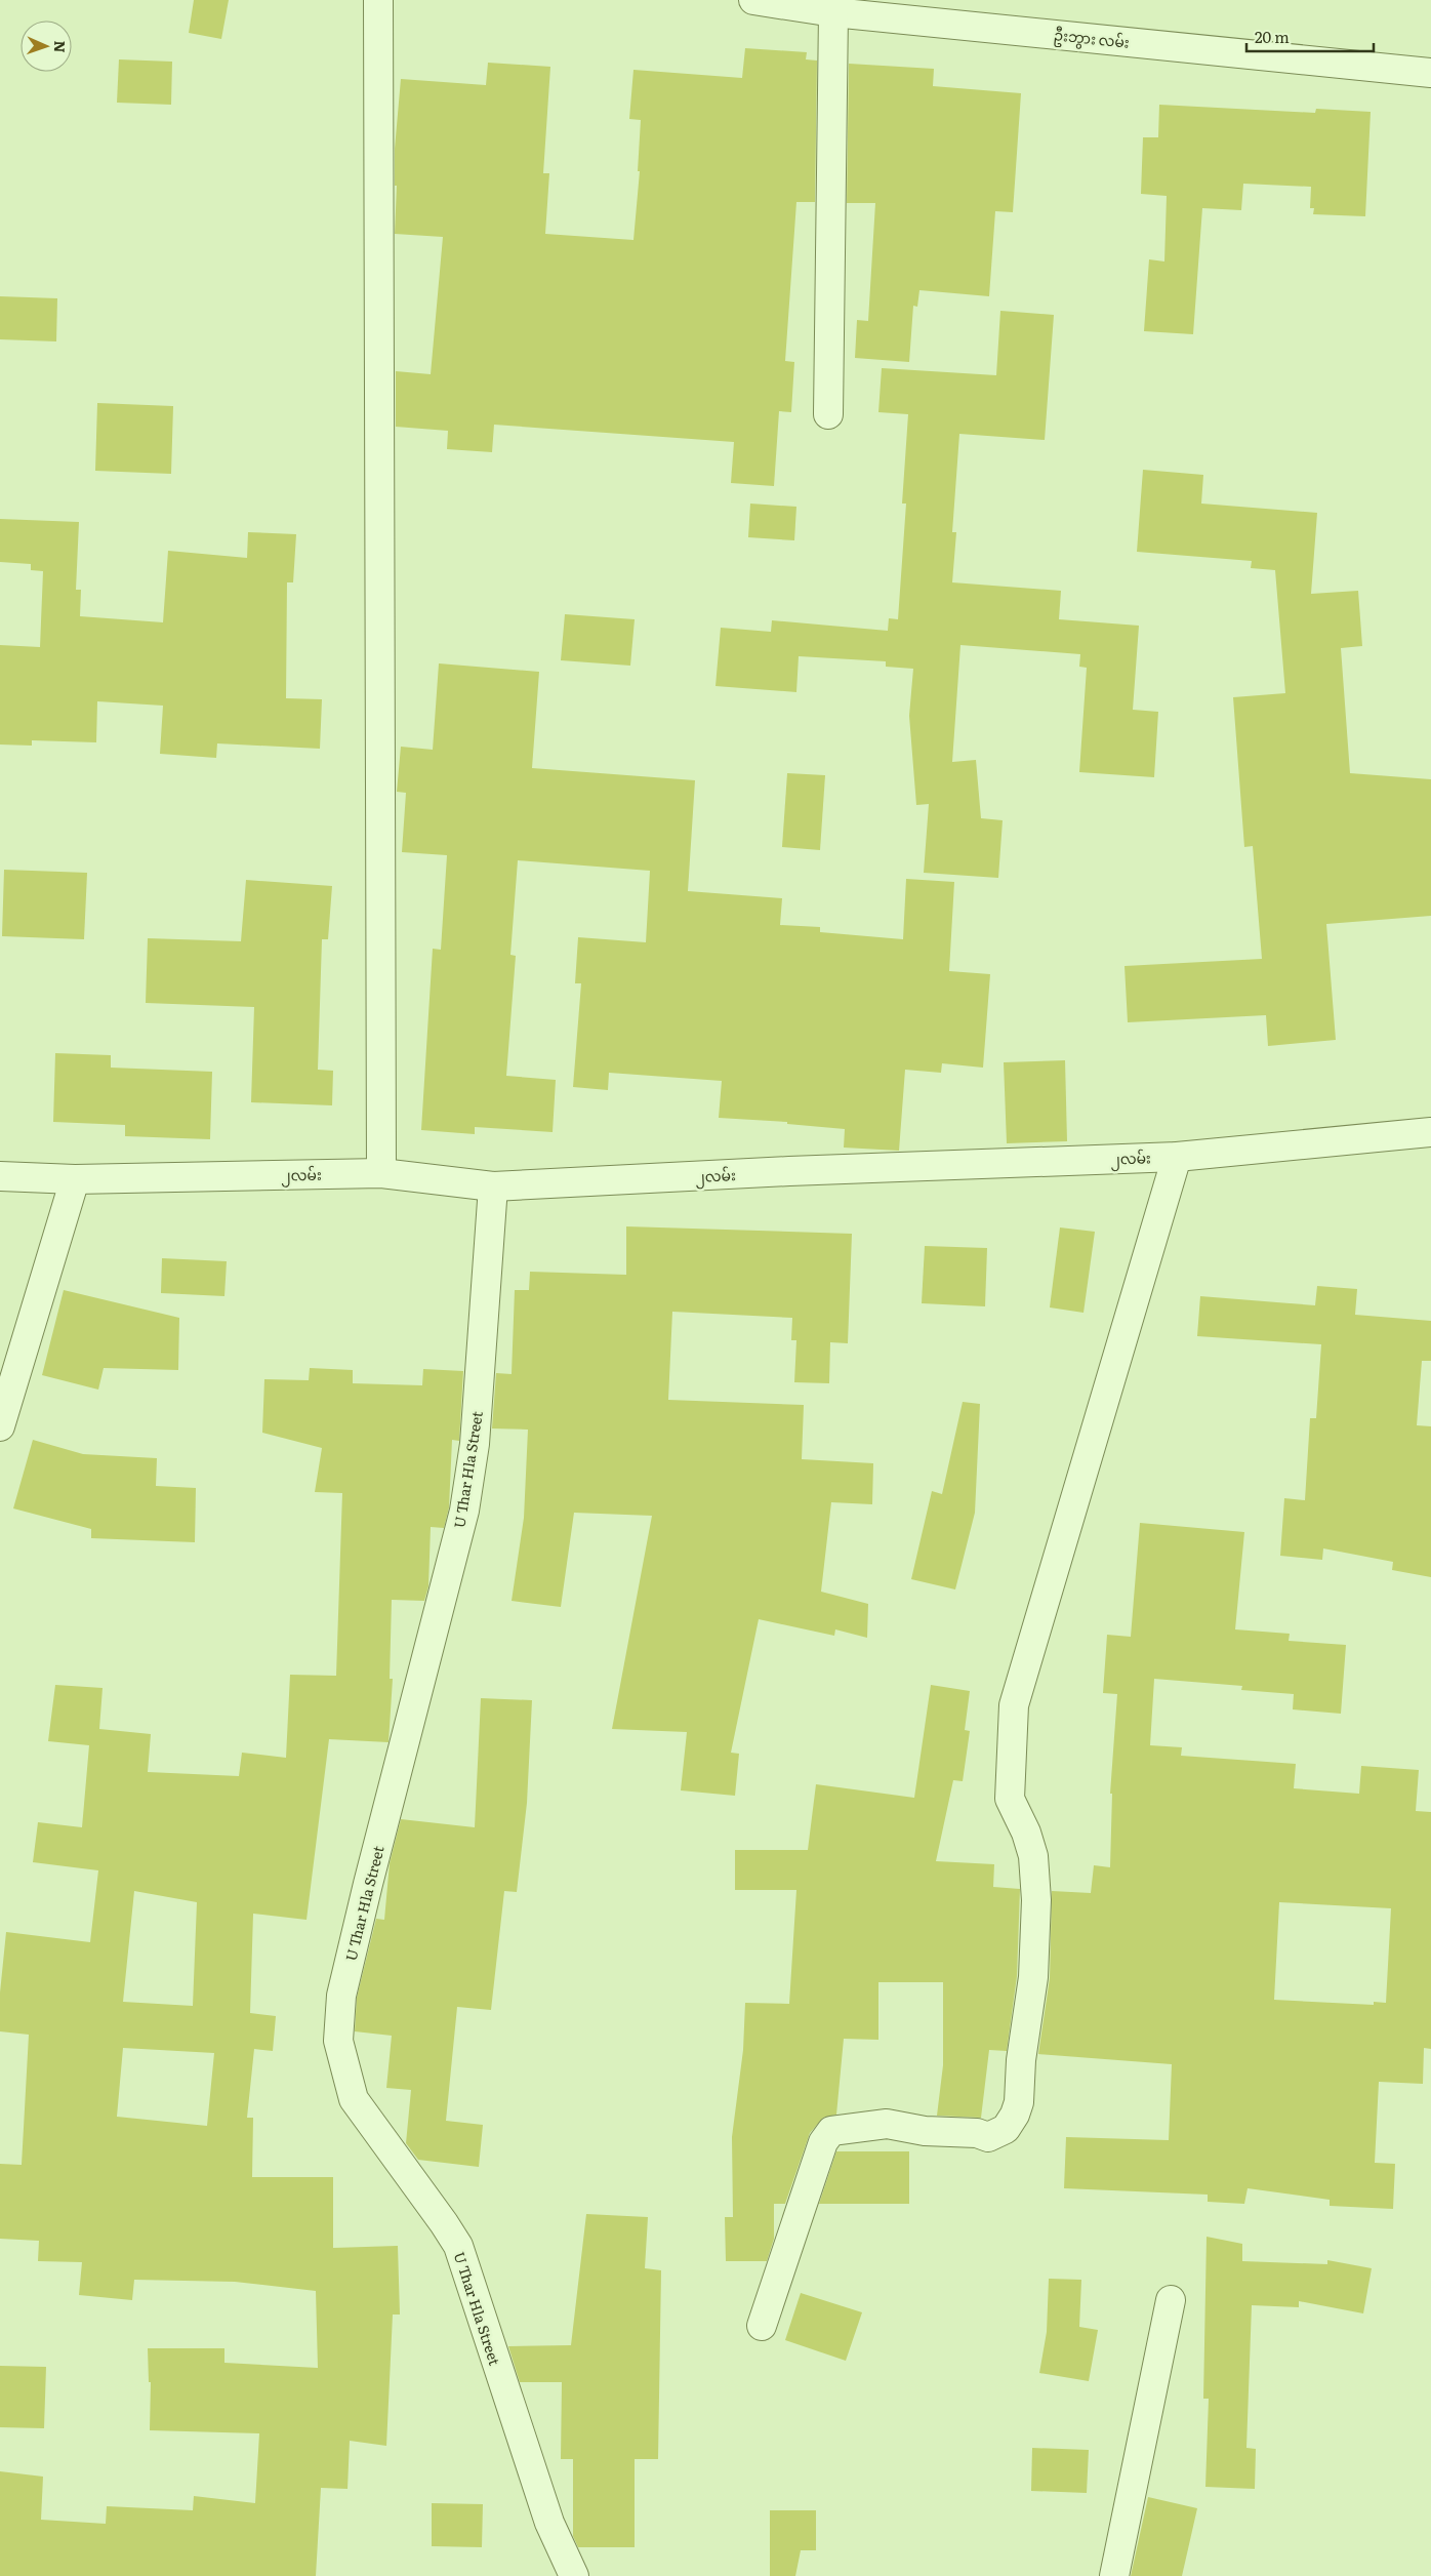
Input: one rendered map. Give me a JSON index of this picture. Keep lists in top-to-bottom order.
{
  "streets": {
    "street": ["ဦးဘွား လမ်း", "၂လမ်း", "U Thar Hla Street"]
  },
  "crossings": [
    ["၂လမ်း", "U Thar Hla Street"]
  ],
  "scale_bar": "20 m",
  "north": "right"
}
